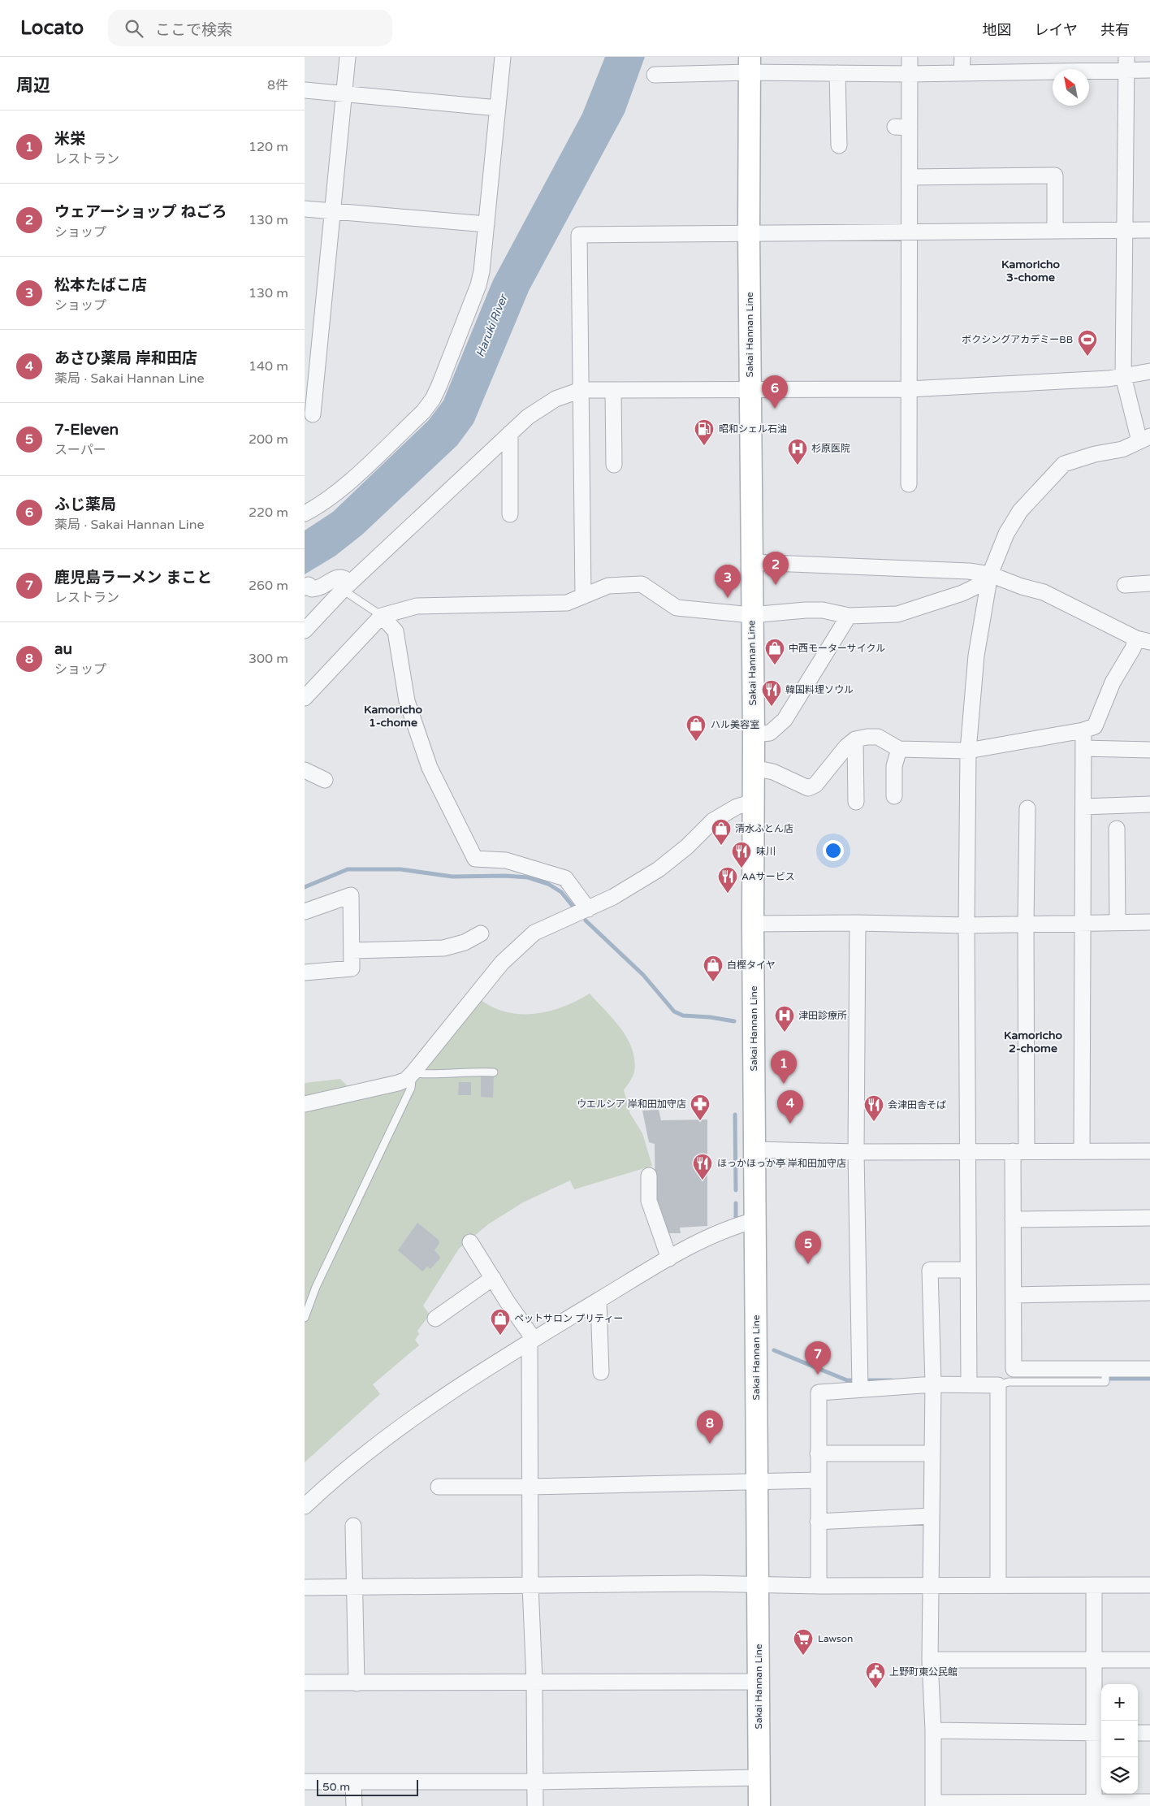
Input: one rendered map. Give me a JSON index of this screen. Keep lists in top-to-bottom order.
{
  "streets": {
    "main road": ["Sakai Hannan Line"]
  },
  "districts": ["Kamoricho 3-chome", "Kamoricho 1-chome", "Kamoricho 2-chome"],
  "water": ["Haruki River"],
  "places": {
    "sports": ["ボクシングアカデミーBB"],
    "fuel station": ["昭和シェル石油"],
    "hospital": ["杉原医院", "津田診療所"],
    "shop": [
      "中西モーターサイクル",
      "ハル美容室",
      "清水ふとん店",
      "白樫タイヤ",
      "ペットサロン プリティー"
    ],
    "restaurant": [
      "韓国料理ソウル",
      "味川",
      "AAサービス",
      "会津田舎そば",
      "ほっかほっか亭 岸和田加守店"
    ],
    "pharmacy": ["ウエルシア 岸和田加守店"],
    "supermarket": ["Lawson"],
    "public building": ["上野町東公民館"]
  },
  "scale_bar": "50 m",
  "north": "top left",
  "page": {
    "header": "Locato",
    "search": "ここで検索",
    "nav": ["地図", "レイヤ", "共有"],
    "heading": ["周辺", "8件"],
    "list": [
      {
        "mark": "1",
        "name": "米栄",
        "note": "レストラン",
        "value": "120 m"
      },
      {
        "mark": "2",
        "name": "ウェアーショップ ねごろ",
        "note": "ショップ",
        "value": "130 m"
      },
      {
        "mark": "3",
        "name": "松本たばこ店",
        "note": "ショップ",
        "value": "130 m"
      },
      {
        "mark": "4",
        "name": "あさひ薬局 岸和田店",
        "note": "薬局 · Sakai Hannan Line",
        "value": "140 m"
      },
      {
        "mark": "5",
        "name": "7-Eleven",
        "note": "スーパー",
        "value": "200 m"
      },
      {
        "mark": "6",
        "name": "ふじ薬局",
        "note": "薬局 · Sakai Hannan Line",
        "value": "220 m"
      },
      {
        "mark": "7",
        "name": "鹿児島ラーメン まこと",
        "note": "レストラン",
        "value": "260 m"
      },
      {
        "mark": "8",
        "name": "au",
        "note": "ショップ",
        "value": "300 m"
      }
    ],
    "pins": [
      "6",
      "2",
      "3",
      "1",
      "4",
      "5",
      "7",
      "8"
    ],
    "map_buttons": ["+", "−"],
    "scale": "50 m"
  }
}
